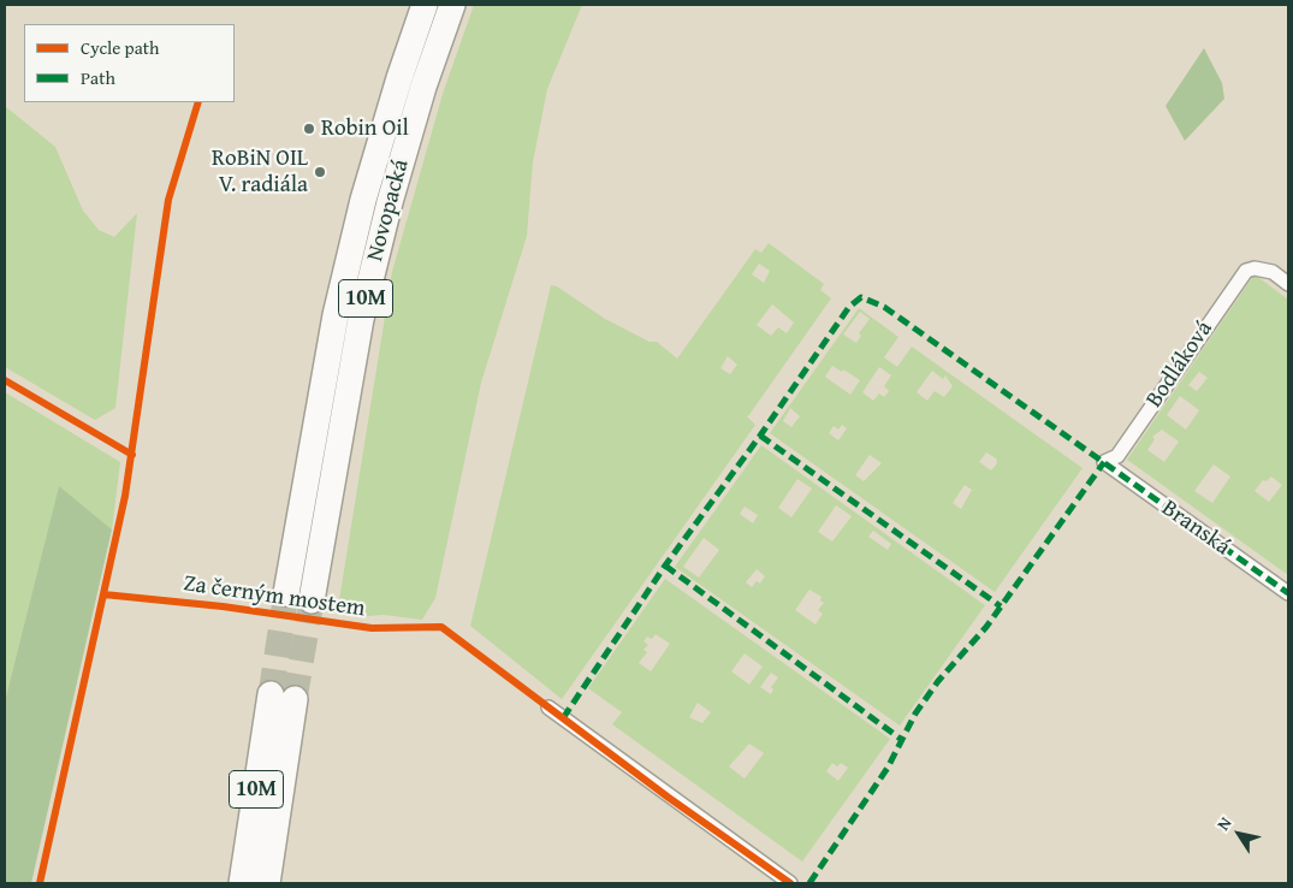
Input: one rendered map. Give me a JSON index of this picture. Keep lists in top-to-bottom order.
{
  "streets": {
    "highway": ["Novopacká", "10M"],
    "street": ["Bodláková", "Branská"],
    "cycle path": ["Za černým mostem"]
  },
  "crossings": [
    ["Bodláková", "Branská"]
  ],
  "places": ["Robin Oil", "RoBiN OIL V. radiála"],
  "legend": ["Cycle path", "Path"],
  "north": "top left"
}
